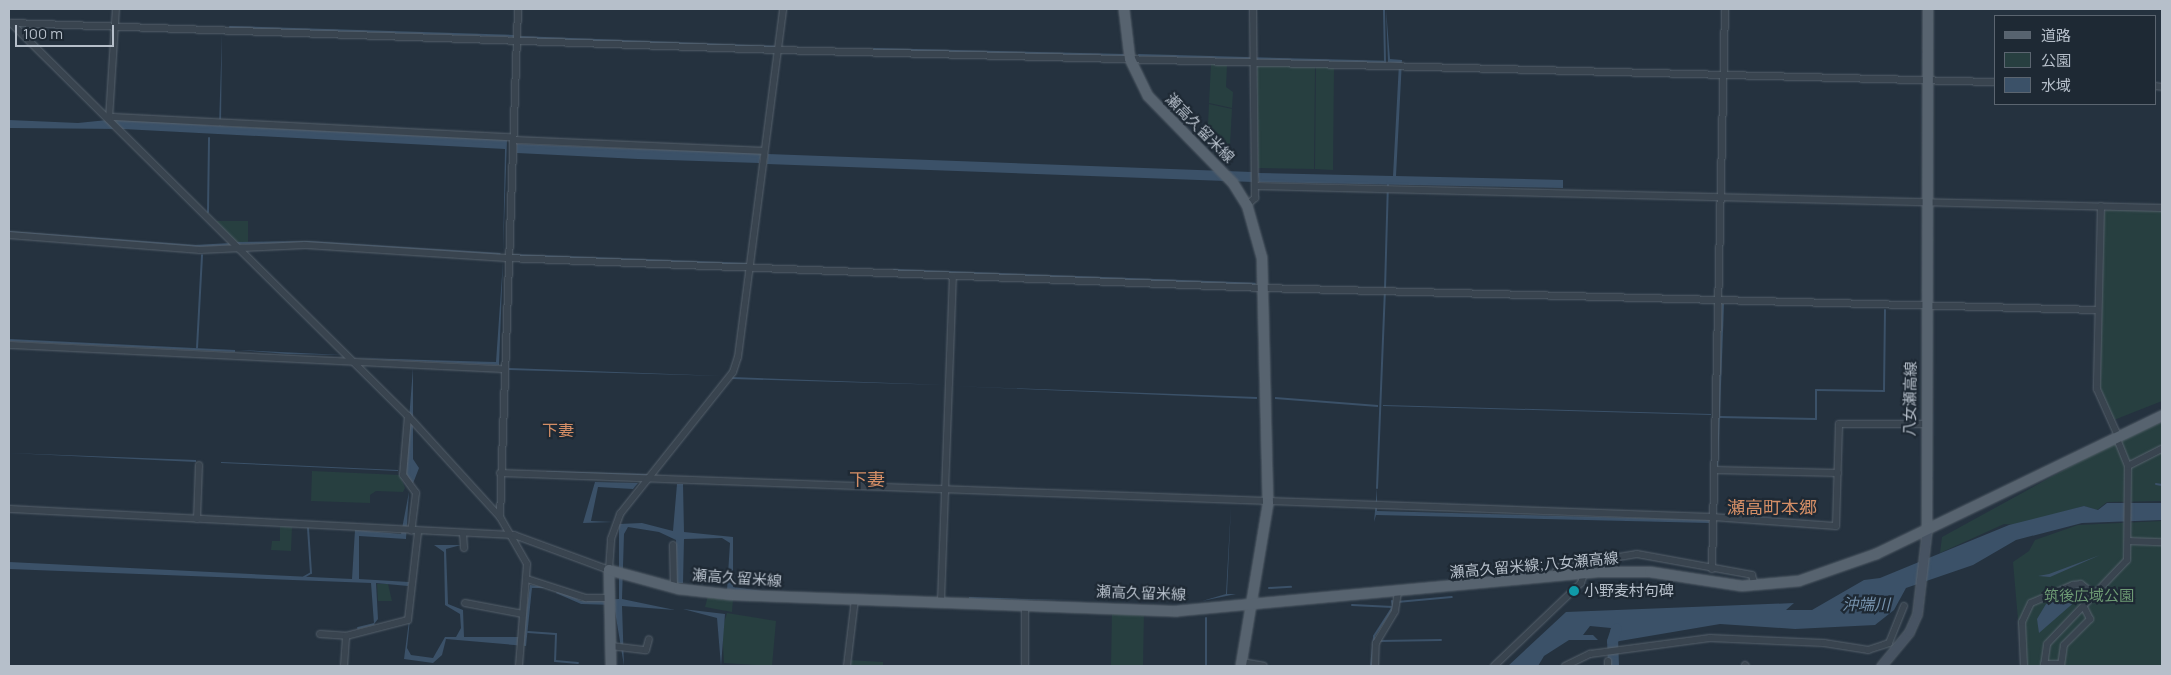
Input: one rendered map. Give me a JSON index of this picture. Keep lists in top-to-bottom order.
{
  "streets": {
    "main road": ["瀬高久留米線", "八女瀬高線", "瀬高久留米線;八女瀬高線"]
  },
  "crossings": [
    ["瀬高久留米線", "瀬高久留米線;八女瀬高線"],
    ["八女瀬高線", "瀬高久留米線;八女瀬高線"]
  ],
  "districts": ["下妻", "下妻", "瀬高町本郷"],
  "water": ["沖端川"],
  "parks": ["筑後広域公園"],
  "places": ["小野麦村句碑"],
  "legend": ["道路", "公園", "水域"],
  "scale_bar": "100 m"
}
